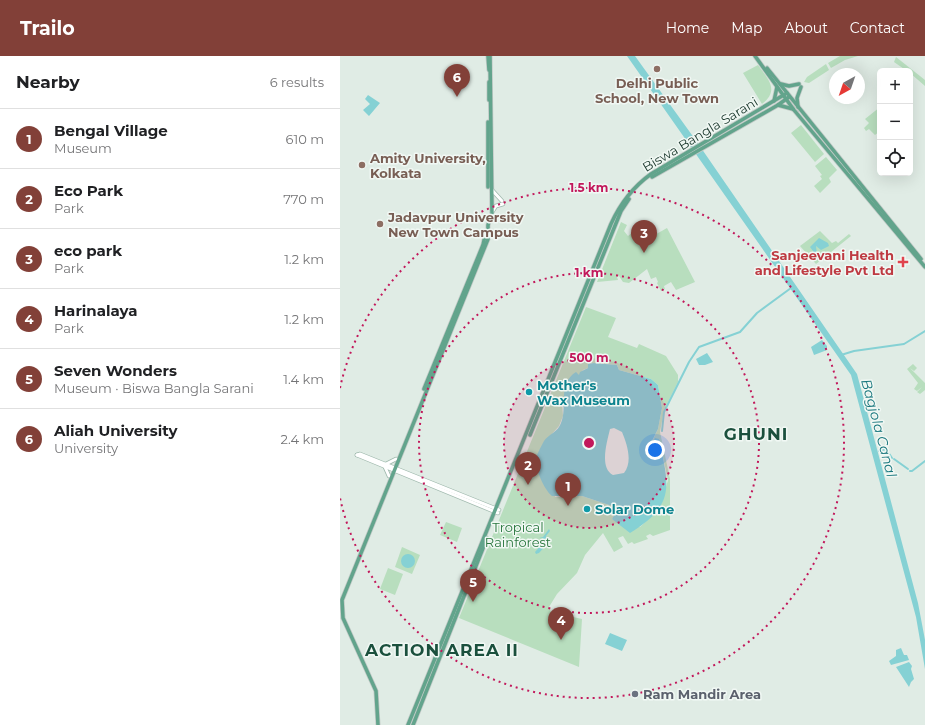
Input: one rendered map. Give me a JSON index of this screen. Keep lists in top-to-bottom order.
{
  "streets": {
    "main road": ["Biswa Bangla Sarani"]
  },
  "districts": ["GHUNI", "ACTION AREA II"],
  "water": ["Bagjola Canal"],
  "parks": ["Tropical Rainforest"],
  "places": {
    "other": [
      "Delhi Public School, New Town",
      "Amity University, Kolkata",
      "Jadavpur University New Town Campus",
      "Mother's Wax Museum",
      "Solar Dome",
      "Ram Mandir Area"
    ],
    "health": ["Sanjeevani Health and Lifestyle Pvt Ltd"]
  },
  "north": "bottom left",
  "page": {
    "header": "Trailo",
    "nav": [
      "Home",
      "Map",
      "About",
      "Contact"
    ],
    "heading": ["Nearby", "6 results"],
    "pins": [
      "6",
      "3",
      "2",
      "1",
      "5",
      "4"
    ],
    "map_buttons": ["+", "−"],
    "list": [
      {
        "mark": "1",
        "name": "Bengal Village",
        "note": "Museum",
        "value": "610 m"
      },
      {
        "mark": "2",
        "name": "Eco Park",
        "note": "Park",
        "value": "770 m"
      },
      {
        "mark": "3",
        "name": "eco park",
        "note": "Park",
        "value": "1.2 km"
      },
      {
        "mark": "4",
        "name": "Harinalaya",
        "note": "Park",
        "value": "1.2 km"
      },
      {
        "mark": "5",
        "name": "Seven Wonders",
        "note": "Museum · Biswa Bangla Sarani",
        "value": "1.4 km"
      },
      {
        "mark": "6",
        "name": "Aliah University",
        "note": "University",
        "value": "2.4 km"
      }
    ]
  },
  "rings": ["1.5 km", "1 km", "500 m"]
}
